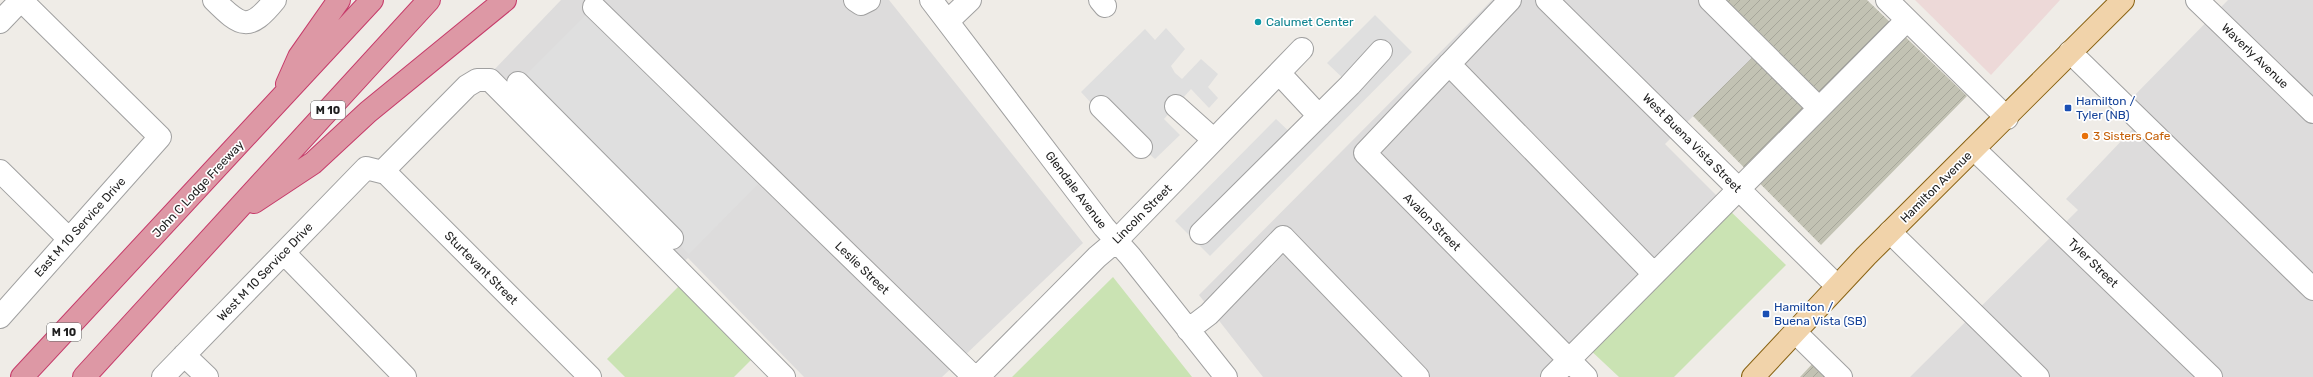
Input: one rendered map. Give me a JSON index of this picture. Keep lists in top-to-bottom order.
{
  "streets": {
    "highway": ["M 10", "John C Lodge Freeway"],
    "main road": ["Hamilton Avenue"],
    "street": [
      "Waverly Avenue",
      "West Buena Vista Street",
      "Glendale Avenue",
      "Lincoln Street",
      "Avalon Street",
      "East M 10 Service Drive",
      "Tyler Street",
      "Sturtevant Street",
      "Leslie Street",
      "West M 10 Service Drive"
    ]
  },
  "crossings": [
    ["West Buena Vista Street", "Hamilton Avenue"],
    ["Hamilton Avenue", "Tyler Street"],
    ["Glendale Avenue", "Lincoln Street"],
    ["Sturtevant Street", "West M 10 Service Drive"]
  ],
  "places": {
    "other": ["Calumet Center", "3 Sisters Cafe"],
    "transit": ["Hamilton / Tyler (NB)", "Hamilton / Buena Vista (SB)"]
  }
}
